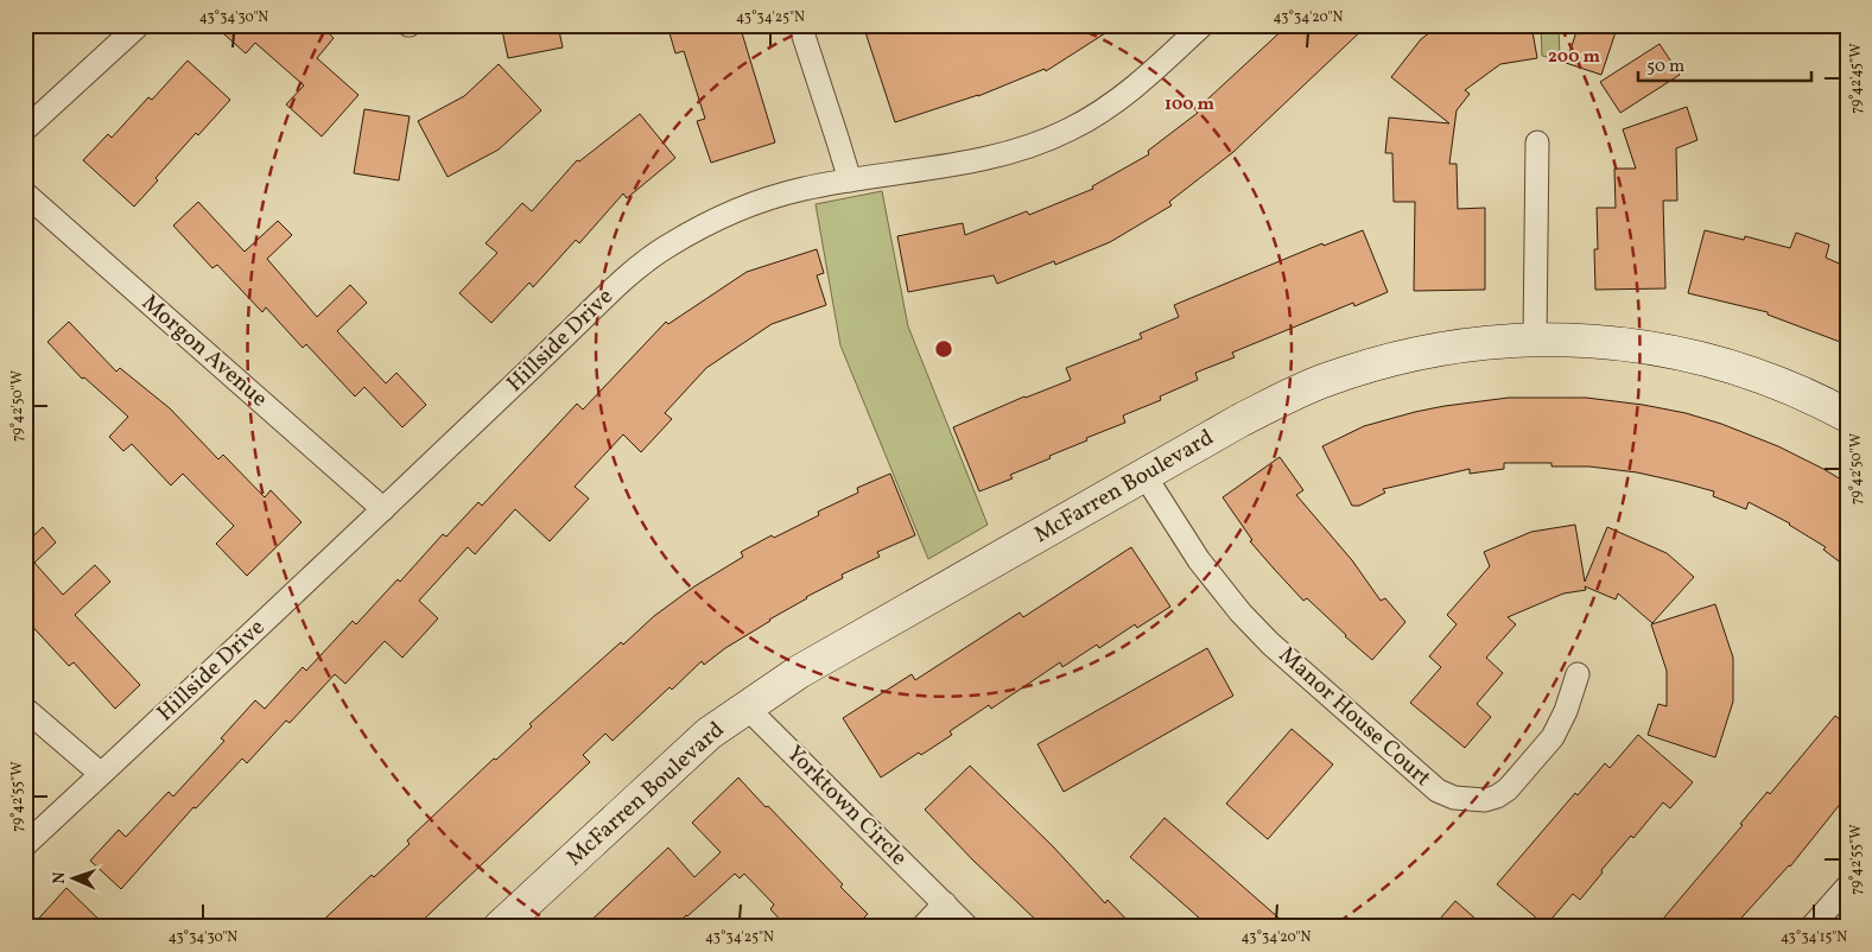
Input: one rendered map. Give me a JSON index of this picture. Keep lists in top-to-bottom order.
{
  "streets": {
    "street": [
      "Hillside Drive",
      "Morgon Avenue",
      "McFarren Boulevard",
      "Manor House Court",
      "Yorktown Circle"
    ]
  },
  "crossings": [
    ["Hillside Drive", "Morgon Avenue"],
    ["McFarren Boulevard", "Manor House Court"],
    ["McFarren Boulevard", "Yorktown Circle"]
  ],
  "scale_bar": "50 m",
  "north": "left",
  "coordinates": [
    "43°34'30\"N",
    "43°34'25\"N",
    "43°34'20\"N",
    "79°42'45\"W",
    "79°42'50\"W",
    "79°42'55\"W",
    "43°34'15\"N"
  ],
  "rings": ["200 m", "100 m"]
}
